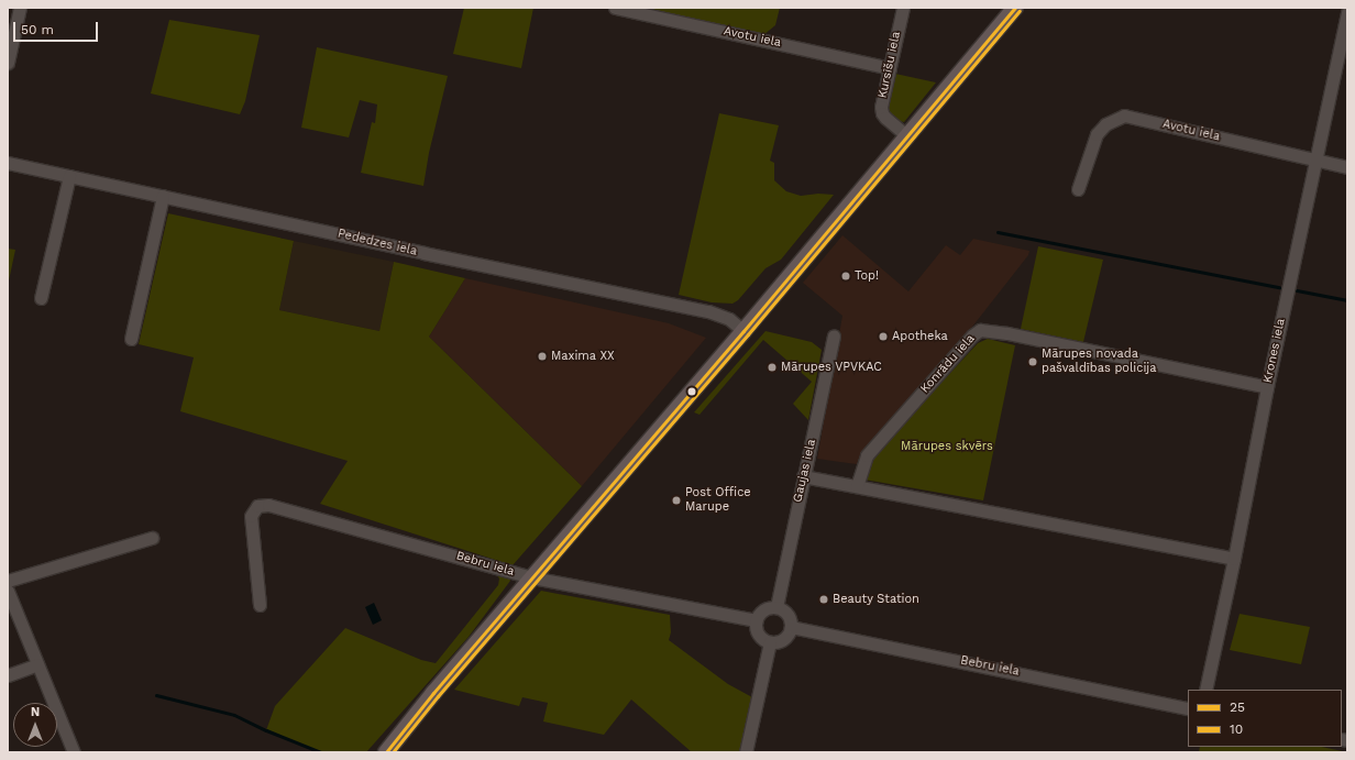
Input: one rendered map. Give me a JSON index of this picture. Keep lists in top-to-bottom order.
{
  "streets": {
    "street": [
      "Avotu iela",
      "Kursīšu iela",
      "Pededzes iela",
      "Krones iela",
      "Konrādu iela",
      "Gaujas iela",
      "Bebru iela"
    ]
  },
  "crossings": [
    ["Avotu iela", "Kursīšu iela"],
    ["Avotu iela", "Krones iela"],
    ["Krones iela", "Konrādu iela"],
    ["Gaujas iela", "Bebru iela"]
  ],
  "parks": ["Mārupes skvērs"],
  "places": [
    "Top!",
    "Apotheka",
    "Maxima XX",
    "Mārupes novada pašvaldības policija",
    "Mārupes VPVKAC",
    "Post Office Marupe",
    "Beauty Station"
  ],
  "lines": ["transit line 25", "transit line 10"],
  "legend": ["25", "10"],
  "scale_bar": "50 m",
  "north": "top"
}
